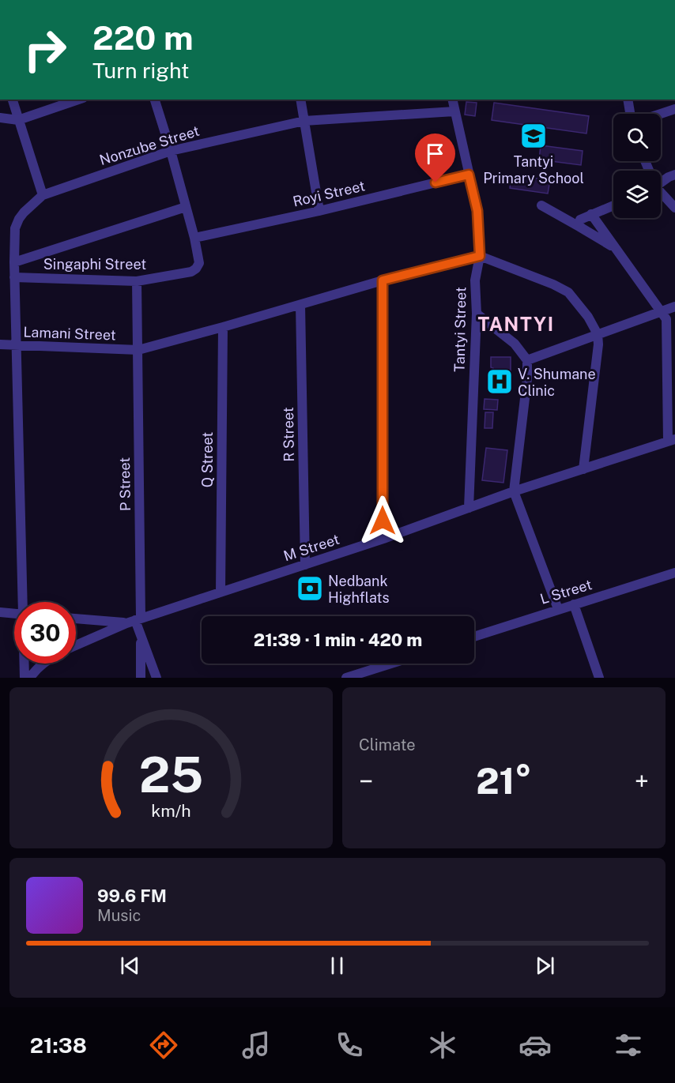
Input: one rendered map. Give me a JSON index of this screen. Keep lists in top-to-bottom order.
{
  "streets": {
    "street": [
      "Nonzube Street",
      "Royi Street",
      "Singaphi Street",
      "Tantyi Street",
      "Lamani Street",
      "R Street",
      "Q Street",
      "P Street",
      "M Street",
      "L Street"
    ]
  },
  "crossings": [
    ["Nonzube Street", "Singaphi Street"],
    ["Nonzube Street", "Tantyi Street"],
    ["Nonzube Street", "Lamani Street"],
    ["Royi Street", "Singaphi Street"],
    ["Royi Street", "Tantyi Street"],
    ["Singaphi Street", "P Street"],
    ["Tantyi Street", "Lamani Street"],
    ["Tantyi Street", "M Street"],
    ["Lamani Street", "R Street"],
    ["Lamani Street", "Q Street"],
    ["Lamani Street", "P Street"],
    ["R Street", "M Street"],
    ["Q Street", "M Street"],
    ["P Street", "M Street"]
  ],
  "districts": ["TANTYI"],
  "places": {
    "school or university": ["Tantyi Primary School"],
    "hospital": ["V. Shumane Clinic"],
    "bank": ["Nedbank Highflats"]
  },
  "page": {
    "turn": ["220 m", "Turn right"],
    "limit": "30",
    "trip": "21:39 · 1 min · 420 m",
    "tile": "Climate",
    "heat": ["−", "21°", "+"],
    "song": ["99.6 FM", "Music"],
    "tabs": "21:38",
    "gauge": ["25", "km/h"]
  }
}
